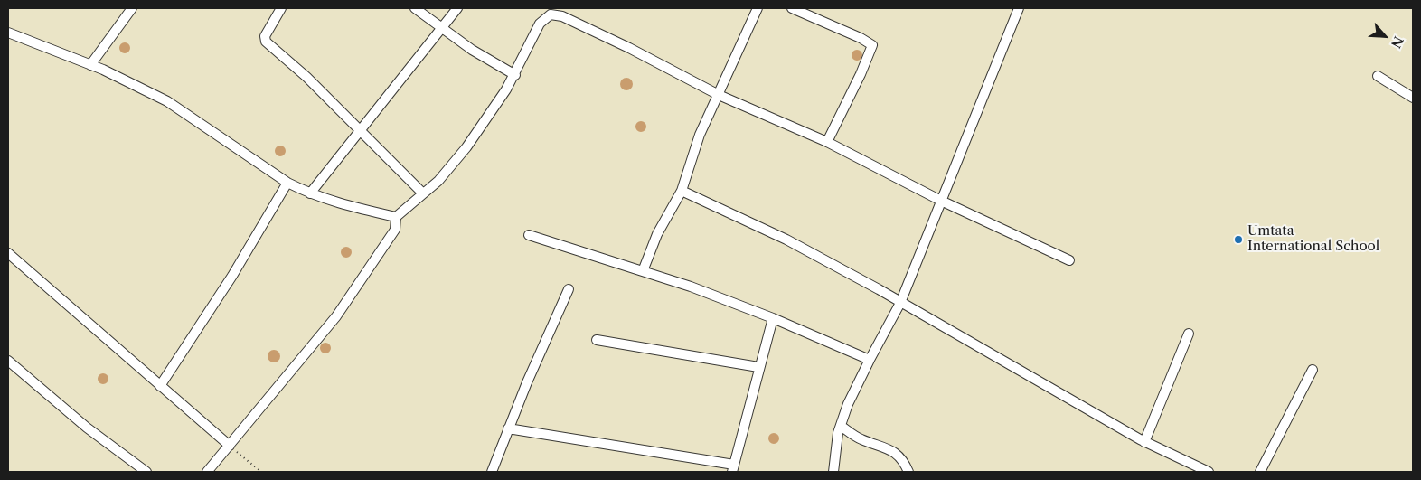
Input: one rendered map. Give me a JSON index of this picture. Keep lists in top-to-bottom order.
{
  "places": ["Umtata International School"],
  "north": "bottom right"
}
